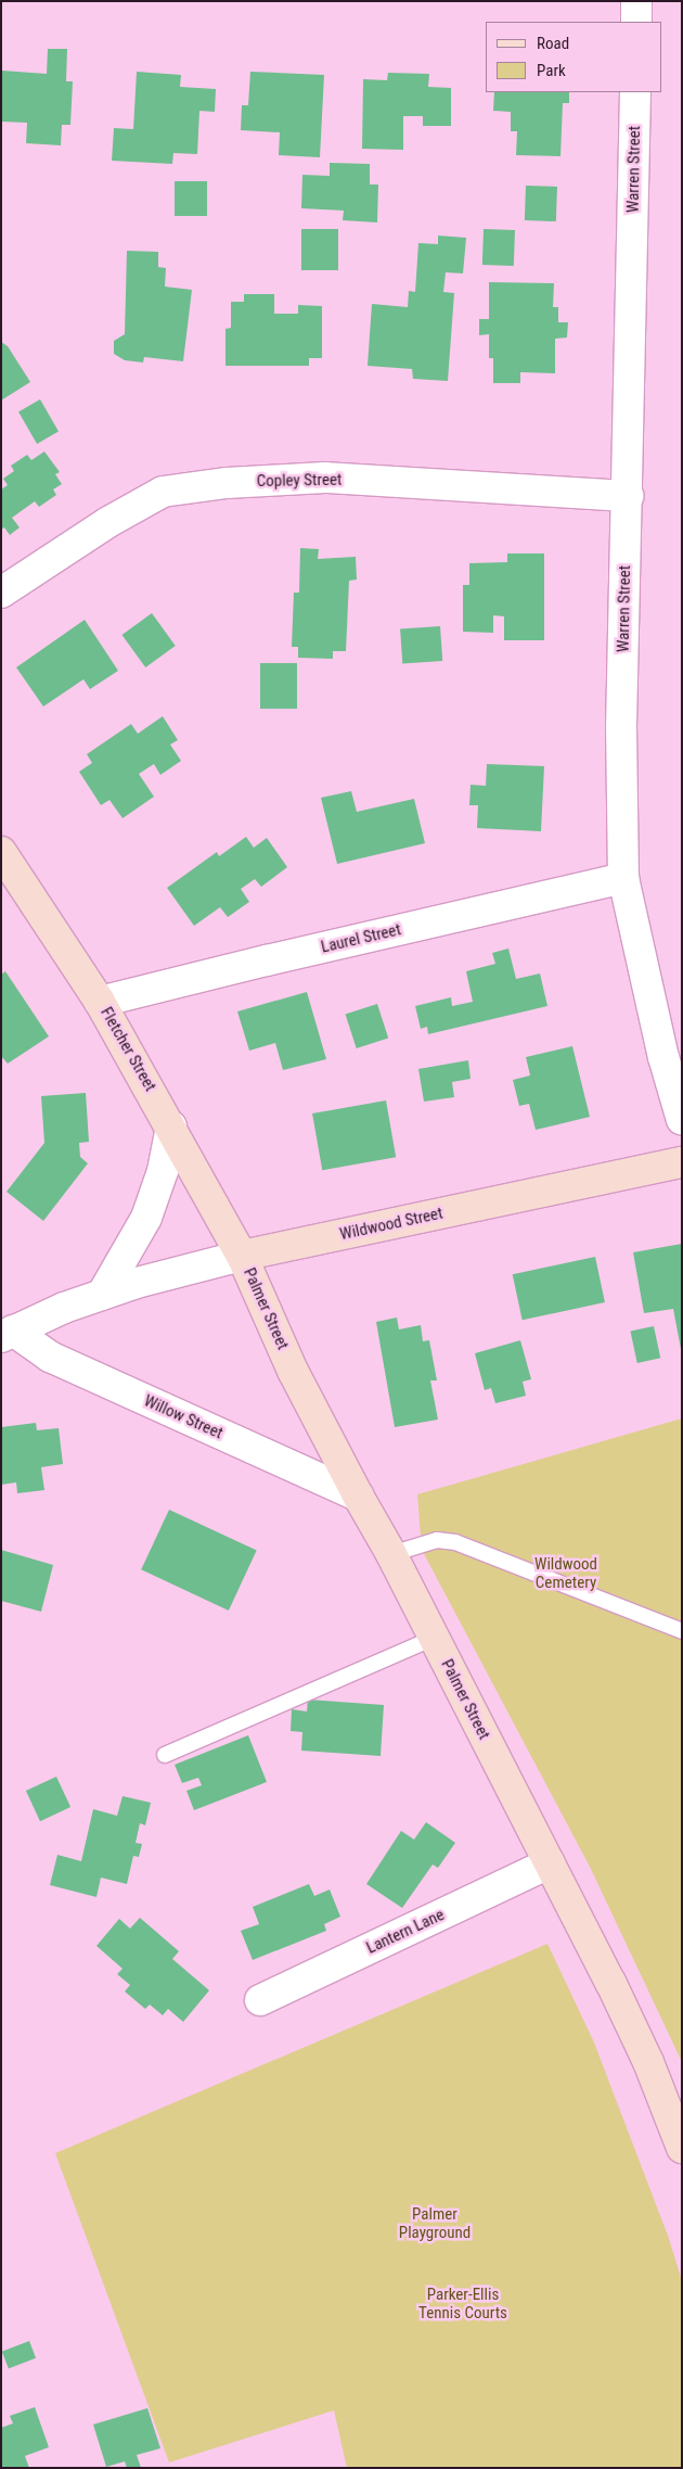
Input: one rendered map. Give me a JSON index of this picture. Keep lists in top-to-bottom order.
{
  "streets": {
    "street": [
      "Warren Street",
      "Copley Street",
      "Laurel Street",
      "Fletcher Street",
      "Wildwood Street",
      "Palmer Street",
      "Willow Street",
      "Lantern Lane"
    ]
  },
  "crossings": [
    ["Warren Street", "Copley Street"],
    ["Warren Street", "Laurel Street"],
    ["Laurel Street", "Fletcher Street"],
    ["Fletcher Street", "Wildwood Street"],
    ["Fletcher Street", "Palmer Street"],
    ["Wildwood Street", "Palmer Street"],
    ["Wildwood Street", "Willow Street"],
    ["Palmer Street", "Willow Street"],
    ["Palmer Street", "Lantern Lane"]
  ],
  "parks": ["Wildwood Cemetery", "Palmer Playground", "Parker-Ellis Tennis Courts"],
  "legend": ["Road", "Park"]
}
